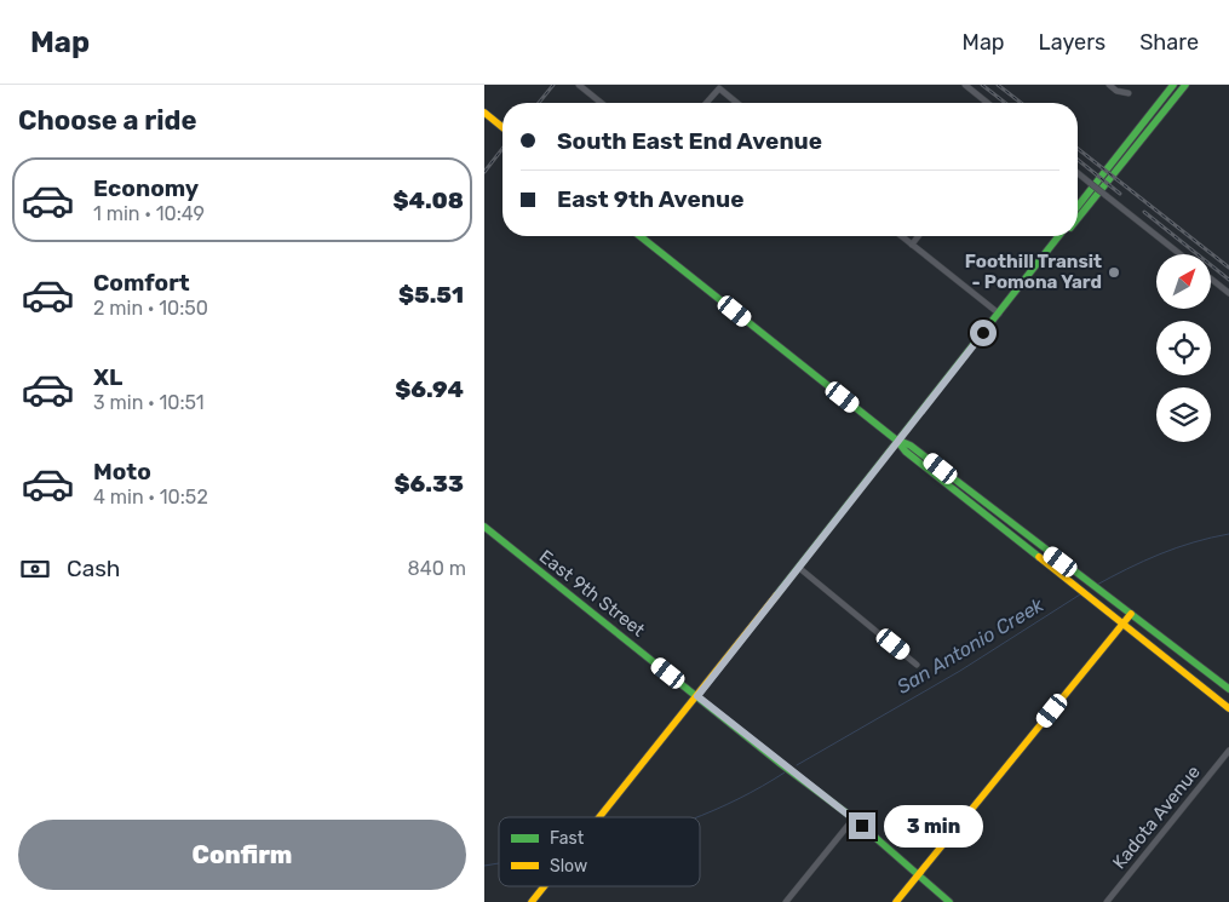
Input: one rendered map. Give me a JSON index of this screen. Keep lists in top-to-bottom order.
{
  "streets": {
    "main road": ["East 9th Street"],
    "street": ["Kadota Avenue"]
  },
  "water": ["San Antonio Creek"],
  "places": ["Foothill Transit - Pomona Yard"],
  "legend": ["Fast", "Slow"],
  "north": "top right",
  "page": {
    "header": "Map",
    "nav": ["Map", "Layers", "Share"],
    "heading": "Choose a ride",
    "banner": ["South East End Avenue", "East 9th Avenue"],
    "list": [
      {
        "name": "Economy",
        "note": "1 min · 10:49",
        "value": "$4.08"
      },
      {
        "name": "Comfort",
        "note": "2 min · 10:50",
        "value": "$5.51"
      },
      {
        "name": "XL",
        "note": "3 min · 10:51",
        "value": "$6.94"
      },
      {
        "name": "Moto",
        "note": "4 min · 10:52",
        "value": "$6.33"
      }
    ],
    "pay": ["Cash", "840 m"],
    "bubble": "3 min",
    "buttons": "Confirm"
  }
}
